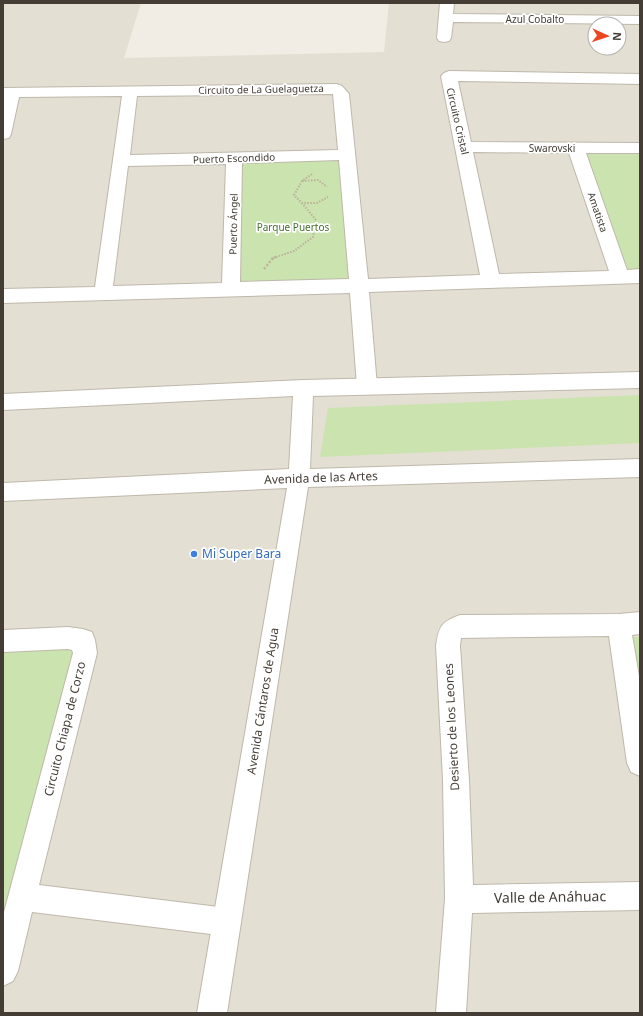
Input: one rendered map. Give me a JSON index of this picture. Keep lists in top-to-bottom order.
{
  "streets": {
    "street": [
      "Azul Cobalto",
      "Circuito de La Guelaguetza",
      "Circuito Cristal",
      "Swarovski",
      "Puerto Escondido",
      "Amatista",
      "Puerto Ángel",
      "Avenida de las Artes",
      "Avenida Cántaros de Agua",
      "Desierto de los Leones",
      "Circuito Chiapa de Corzo",
      "Valle de Anáhuac"
    ]
  },
  "crossings": [
    ["Circuito de La Guelaguetza", "Puerto Escondido"],
    ["Circuito Cristal", "Swarovski"],
    ["Swarovski", "Amatista"],
    ["Puerto Escondido", "Puerto Ángel"],
    ["Avenida de las Artes", "Avenida Cántaros de Agua"],
    ["Desierto de los Leones", "Valle de Anáhuac"]
  ],
  "parks": ["Parque Puertos"],
  "places": ["Mi Super Bara"],
  "north": "right"
}
